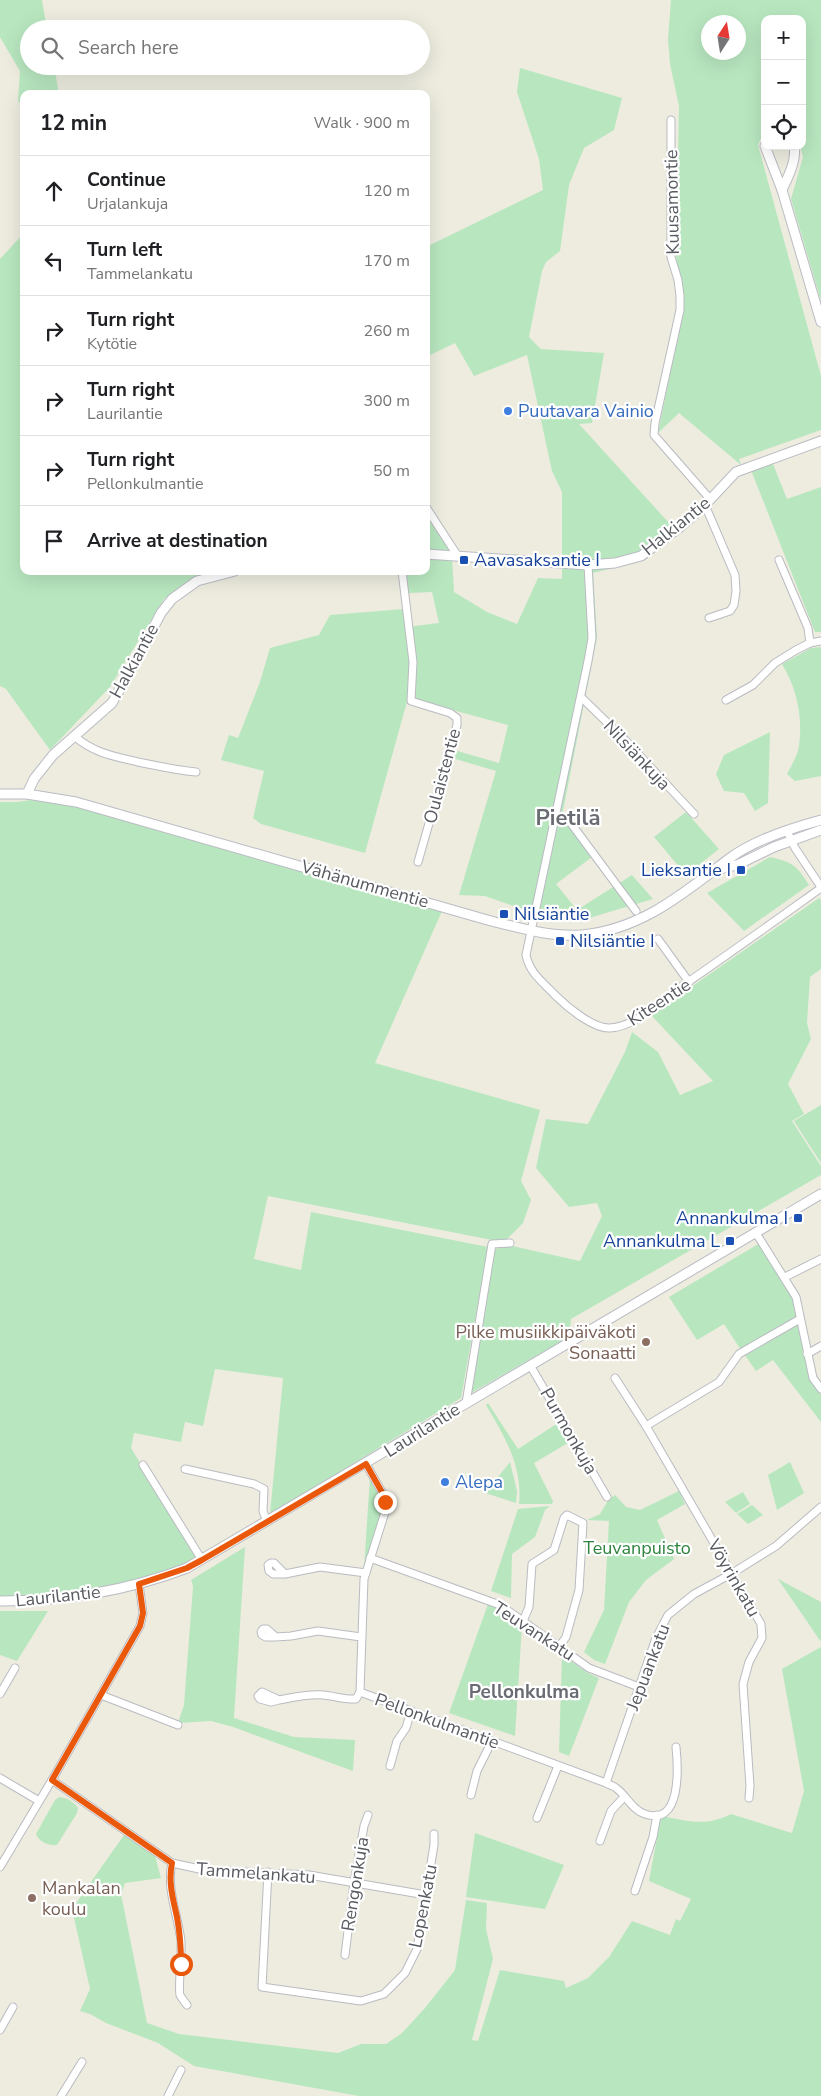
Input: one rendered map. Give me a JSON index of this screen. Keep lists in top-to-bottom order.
{
  "streets": {
    "street": [
      "Kuusamontie",
      "Halkiantie",
      "Nilsiänkuja",
      "Oulaistentie",
      "Vähänummentie",
      "Kiteentie",
      "Laurilantie",
      "Purmonkuja",
      "Vöyrinkatu",
      "Teuvankatu",
      "Jepuankatu",
      "Pellonkulmantie",
      "Tammelankatu",
      "Rengonkuja",
      "Lopenkatu"
    ]
  },
  "crossings": [
    ["Kuusamontie", "Halkiantie"],
    ["Halkiantie", "Vähänummentie"],
    ["Vähänummentie", "Kiteentie"],
    ["Laurilantie", "Purmonkuja"],
    ["Laurilantie", "Pellonkulmantie"],
    ["Vöyrinkatu", "Jepuankatu"],
    ["Teuvankatu", "Jepuankatu"],
    ["Teuvankatu", "Pellonkulmantie"],
    ["Jepuankatu", "Pellonkulmantie"],
    ["Tammelankatu", "Rengonkuja"],
    ["Tammelankatu", "Lopenkatu"]
  ],
  "districts": ["Pietilä", "Pellonkulma"],
  "parks": ["Teuvanpuisto"],
  "places": {
    "other": [
      "Puutavara Vainio",
      "Pilke musiikkipäiväkoti Sonaatti",
      "Alepa",
      "Mankalan koulu"
    ],
    "transit": [
      "Aavasaksantie I",
      "Lieksantie I",
      "Nilsiäntie",
      "Nilsiäntie I",
      "Annankulma I",
      "Annankulma L"
    ]
  },
  "north": "top",
  "page": {
    "map_buttons": ["+", "−"],
    "search": "Search here",
    "heading": ["12 min", "Walk · 900 m"],
    "list": [
      ["Continue", "Urjalankuja", "120 m"],
      ["Turn left", "Tammelankatu", "170 m"],
      ["Turn right", "Kytötie", "260 m"],
      ["Turn right", "Laurilantie", "300 m"],
      ["Turn right", "Pellonkulmantie", "50 m"],
      "Arrive at destination"
    ]
  }
}
